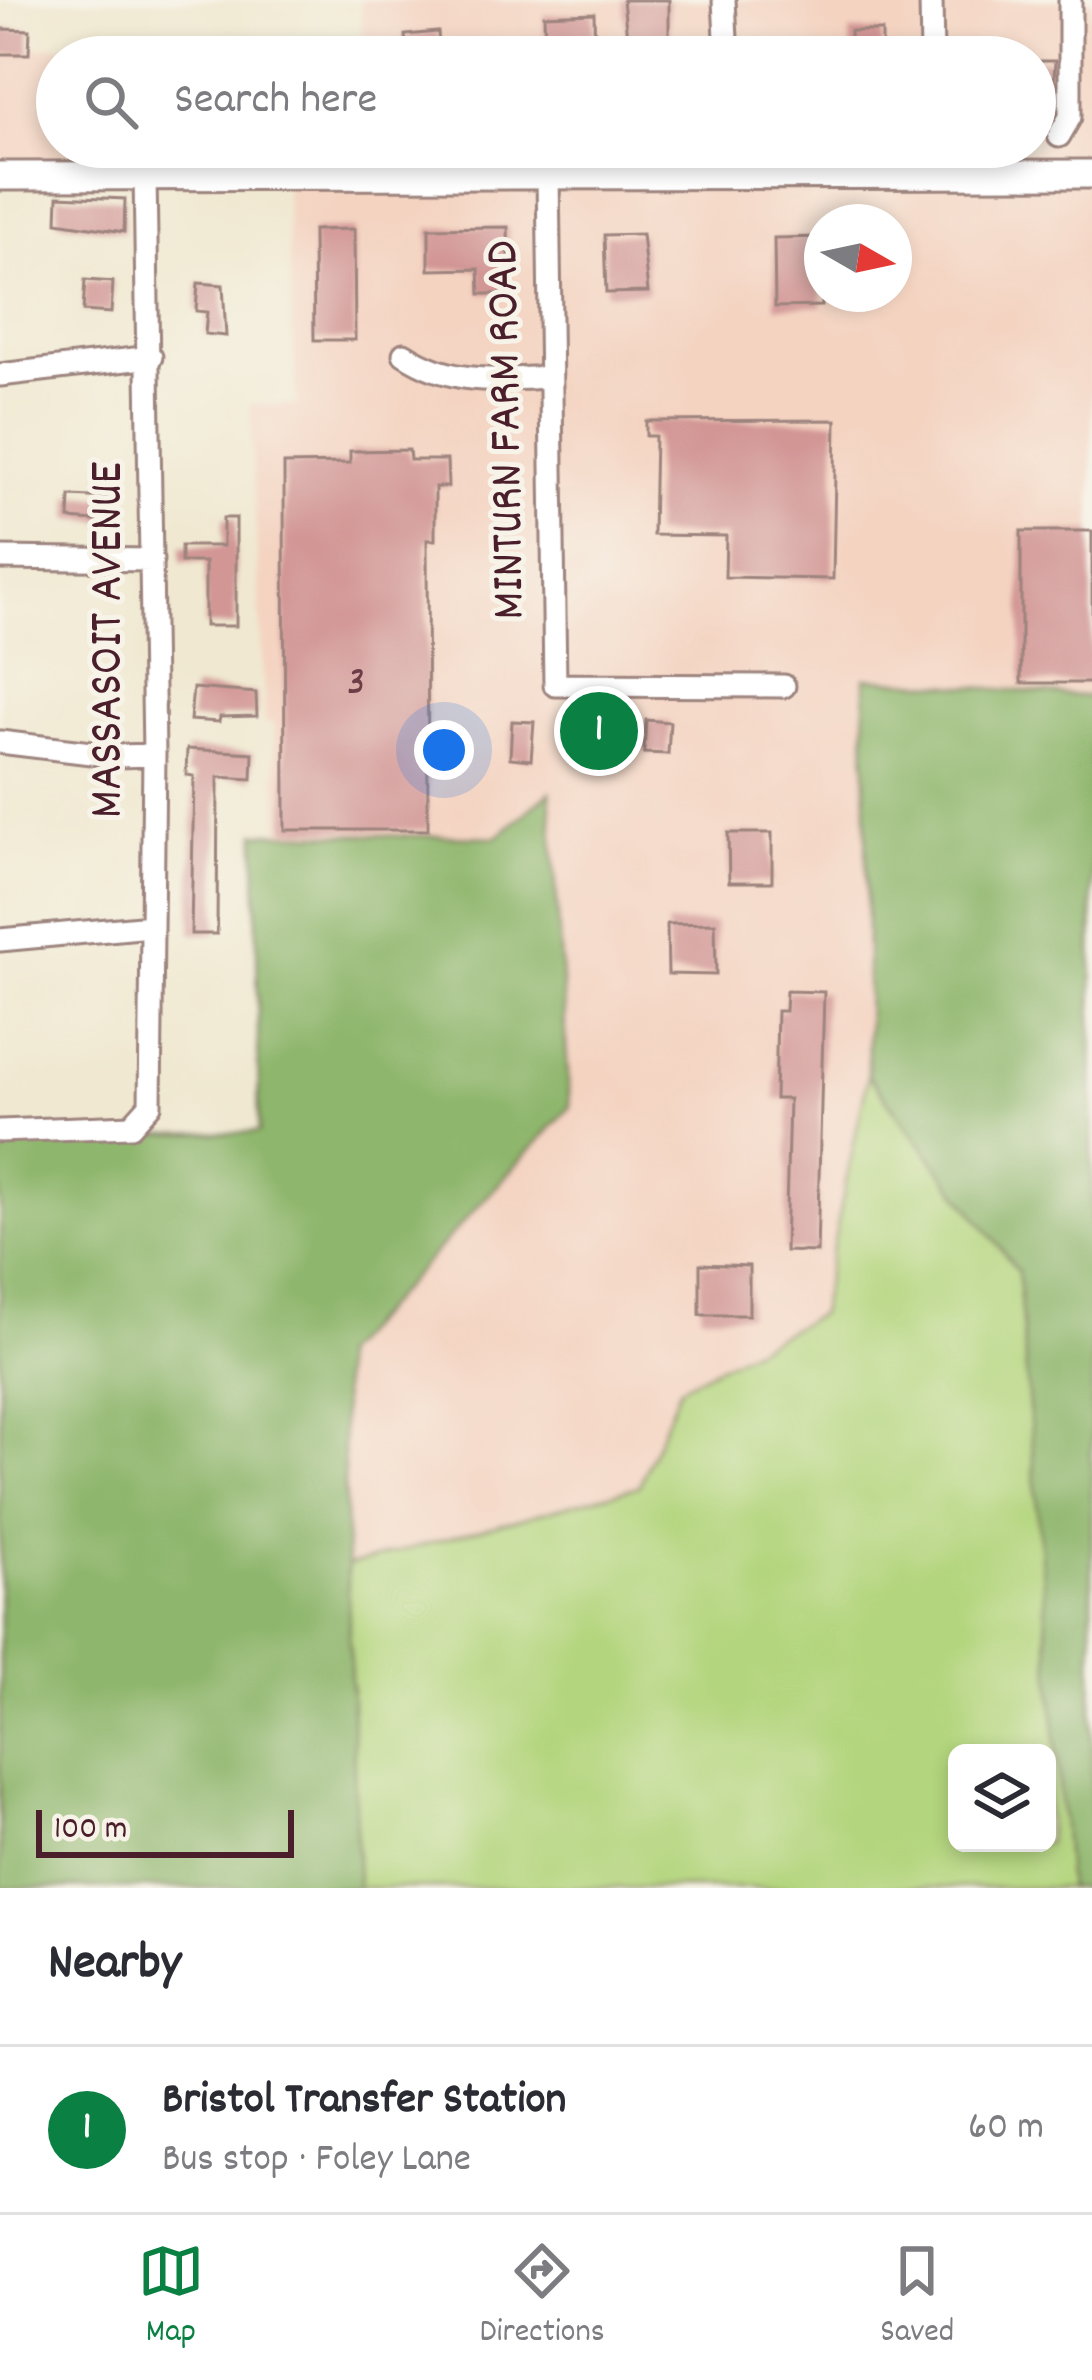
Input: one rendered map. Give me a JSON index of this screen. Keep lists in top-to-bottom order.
{
  "streets": {
    "street": ["MINTURN FARM ROAD", "MASSASOIT AVENUE"]
  },
  "house_numbers": ["3"],
  "scale_bar": "100 m",
  "north": "right",
  "page": {
    "search": "Search here",
    "pins": "1",
    "scale": "100 m",
    "heading": "Nearby",
    "list": [
      {
        "mark": "1",
        "name": "Bristol Transfer Station",
        "note": "Bus stop · Foley Lane",
        "value": "60 m"
      }
    ],
    "nav": ["Map", "Directions", "Saved"]
  }
}
